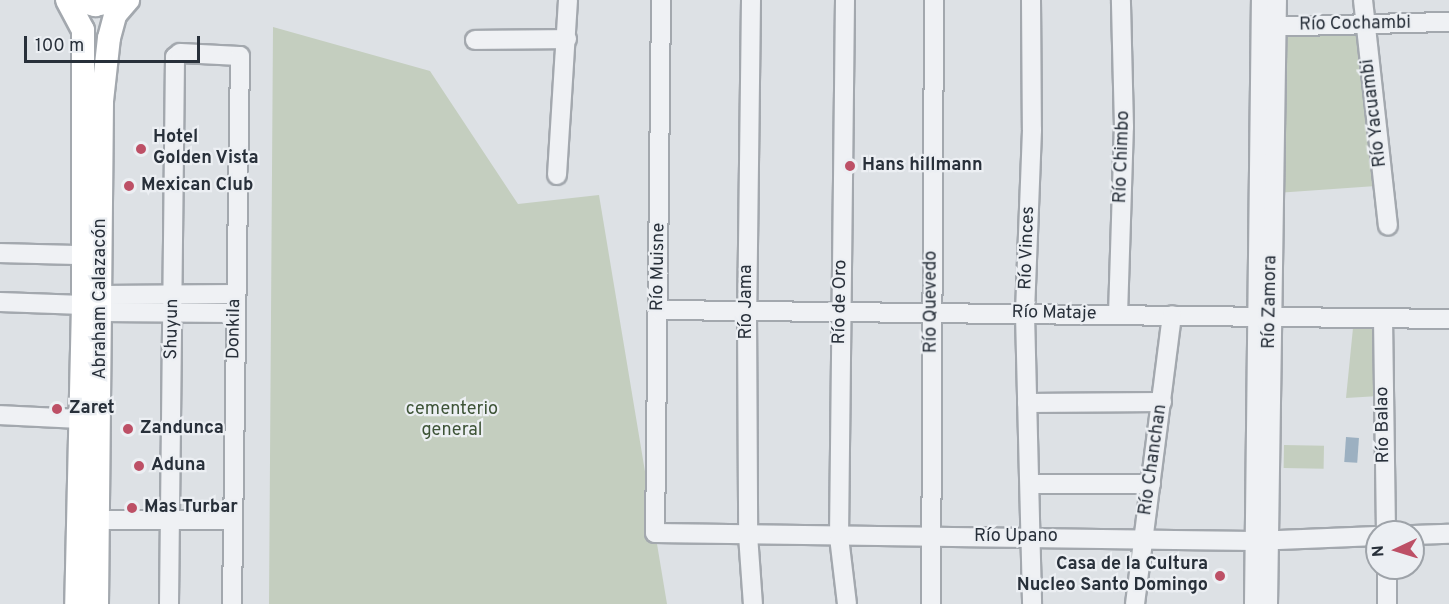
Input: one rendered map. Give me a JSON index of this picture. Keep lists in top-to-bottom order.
{
  "streets": {
    "main road": ["Abraham Calazacón"],
    "street": [
      "Río Cochambi",
      "Río Yacuambi",
      "Río Chimbo",
      "Río Vinces",
      "Río Muisne",
      "Río Jama",
      "Río de Oro",
      "Río Quevedo",
      "Río Zamora",
      "Río Mataje",
      "Shuyun",
      "Donkila",
      "Río Balao",
      "Río Chanchan",
      "Río Upano"
    ]
  },
  "crossings": [
    ["Río Cochambi", "Río Yacuambi"],
    ["Río Cochambi", "Río Zamora"],
    ["Río Chimbo", "Río Mataje"],
    ["Río Vinces", "Río Mataje"],
    ["Río Vinces", "Río Upano"],
    ["Río Muisne", "Río Mataje"],
    ["Río Muisne", "Río Upano"],
    ["Río Jama", "Río Mataje"],
    ["Río Jama", "Río Upano"],
    ["Río de Oro", "Río Mataje"],
    ["Río de Oro", "Río Upano"],
    ["Río Quevedo", "Río Mataje"],
    ["Río Quevedo", "Río Upano"],
    ["Río Zamora", "Río Mataje"],
    ["Río Zamora", "Río Upano"],
    ["Río Mataje", "Río Balao"],
    ["Río Mataje", "Río Chanchan"],
    ["Shuyun", "Donkila"],
    ["Río Chanchan", "Río Upano"]
  ],
  "parks": ["cementerio general"],
  "places": [
    "Hotel Golden Vista",
    "Hans hillmann",
    "Mexican Club",
    "Zaret",
    "Zandunca",
    "Aduna",
    "Mas Turbar",
    "Casa de la Cultura Nucleo Santo Domingo"
  ],
  "scale_bar": "100 m",
  "north": "left"
}
